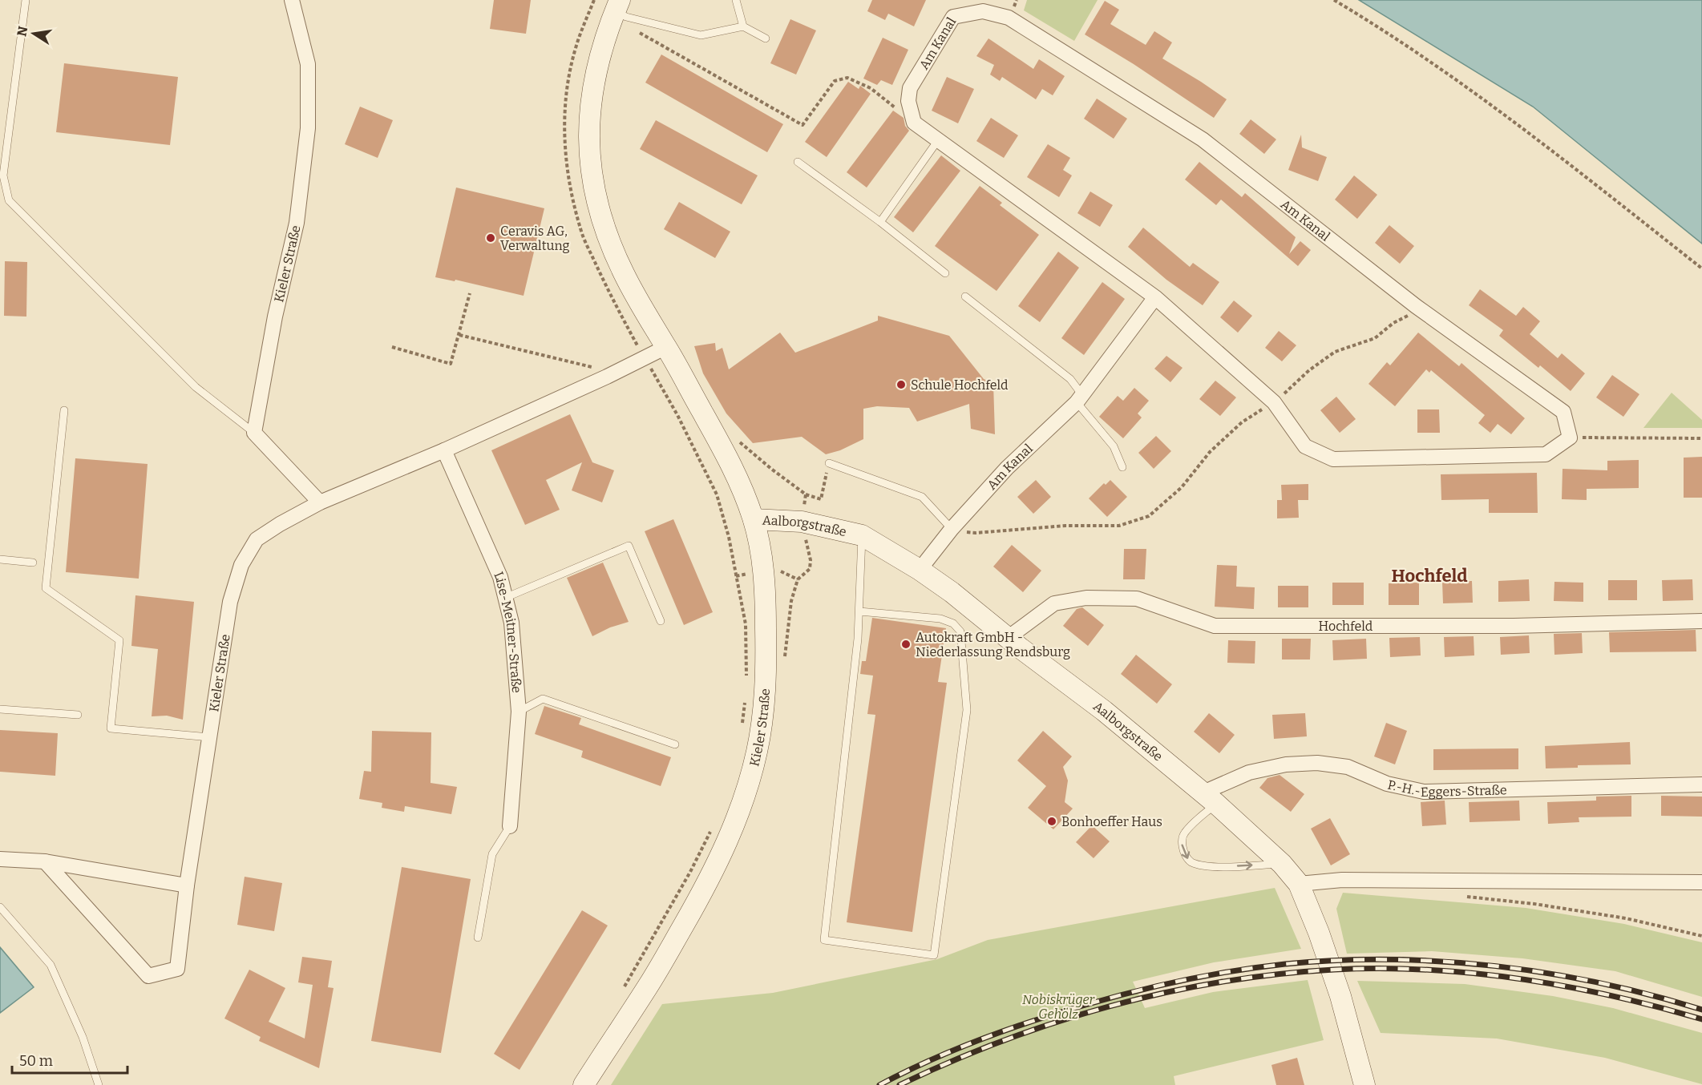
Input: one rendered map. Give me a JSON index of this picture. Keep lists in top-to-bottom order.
{
  "streets": {
    "main road": ["Kieler Straße", "Aalborgstraße"],
    "street": [
      "Am Kanal",
      "Hochfeld",
      "Lise-Meitner-Straße",
      "P.-H.-Eggers-Straße"
    ]
  },
  "crossings": [
    ["Am Kanal", "Aalborgstraße"],
    ["Kieler Straße", "Aalborgstraße"],
    ["Kieler Straße", "Lise-Meitner-Straße"],
    ["Aalborgstraße", "Hochfeld"],
    ["Aalborgstraße", "P.-H.-Eggers-Straße"]
  ],
  "districts": ["Hochfeld"],
  "parks": ["Nobiskrüger Gehölz"],
  "places": [
    "Ceravis AG, Verwaltung",
    "Schule Hochfeld",
    "Autokraft GmbH - Niederlassung Rendsburg",
    "Bonhoeffer Haus"
  ],
  "scale_bar": "50 m",
  "north": "left"
}
